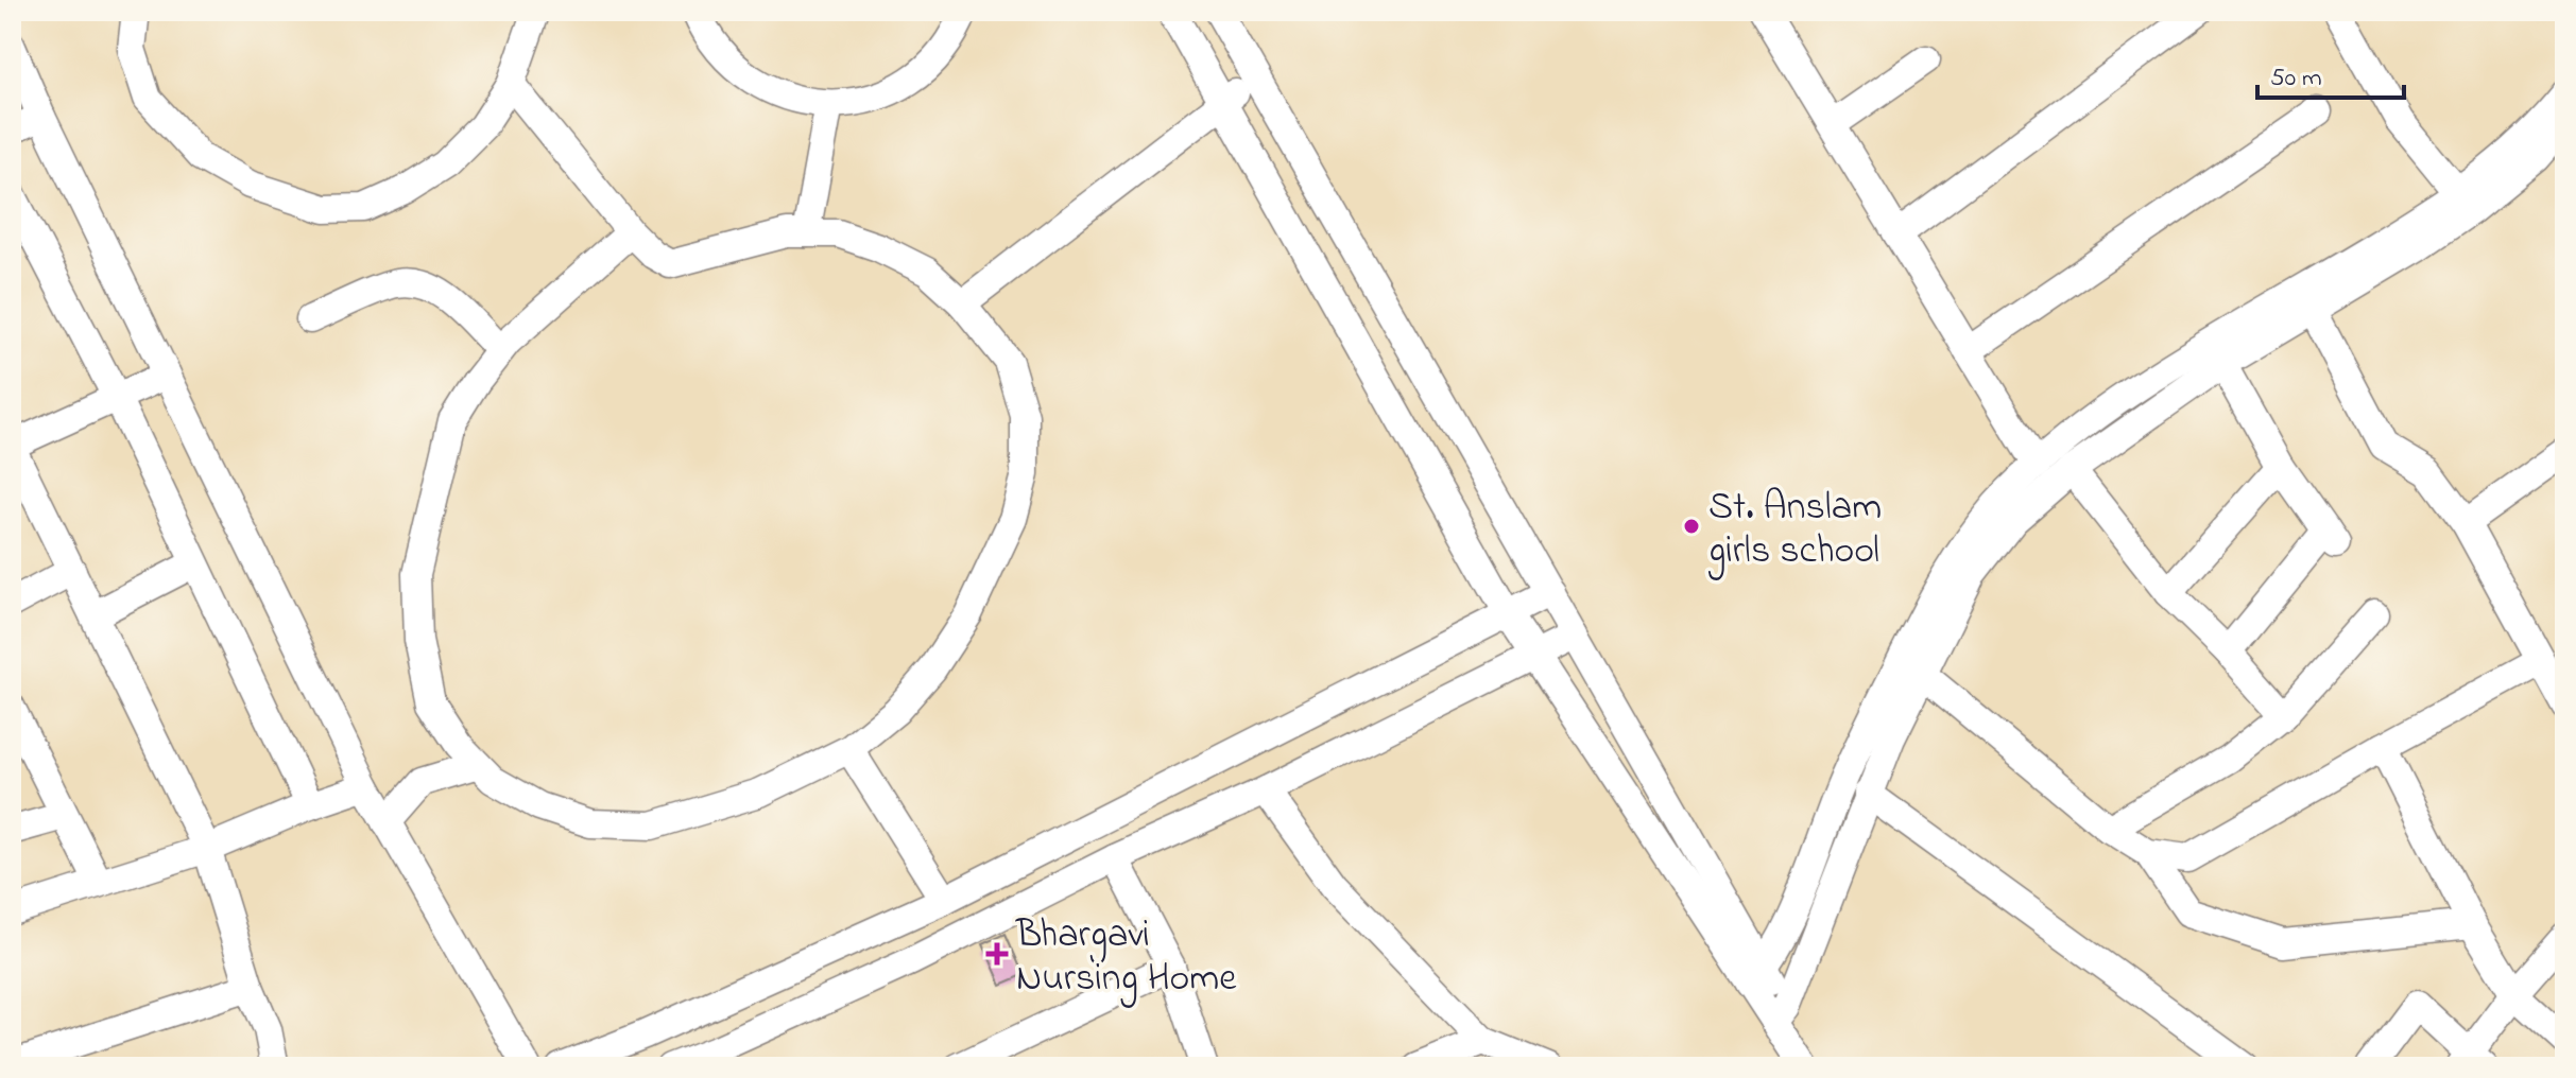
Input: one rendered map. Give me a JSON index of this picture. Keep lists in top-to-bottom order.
{
  "places": {
    "other": ["St. Anslam girls school"],
    "health": ["Bhargavi Nursing Home"]
  },
  "scale_bar": "50 m"
}
